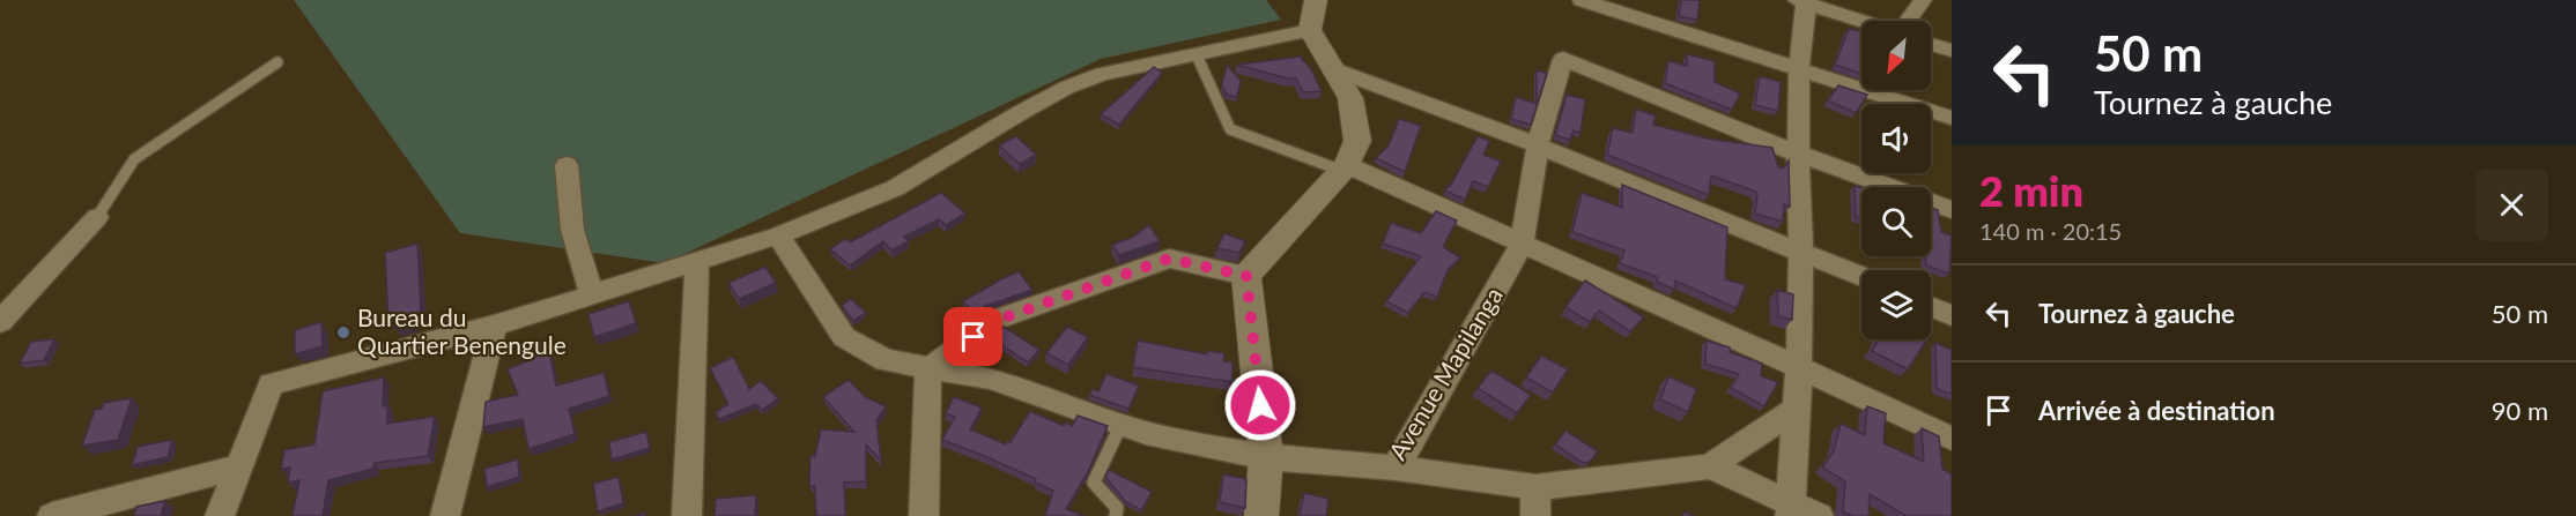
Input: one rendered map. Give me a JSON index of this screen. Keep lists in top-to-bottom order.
{
  "streets": {
    "street": ["Avenue Mapilanga"]
  },
  "places": ["Bureau du Quartier Benengule"],
  "north": "bottom left",
  "page": {
    "turn": ["50 m", "Tournez à gauche"],
    "heading": ["2 min", "140 m · 20:15"],
    "list": [
      {
        "name": "Tournez à gauche",
        "value": "50 m"
      },
      {
        "name": "Arrivée à destination",
        "value": "90 m"
      }
    ]
  }
}
